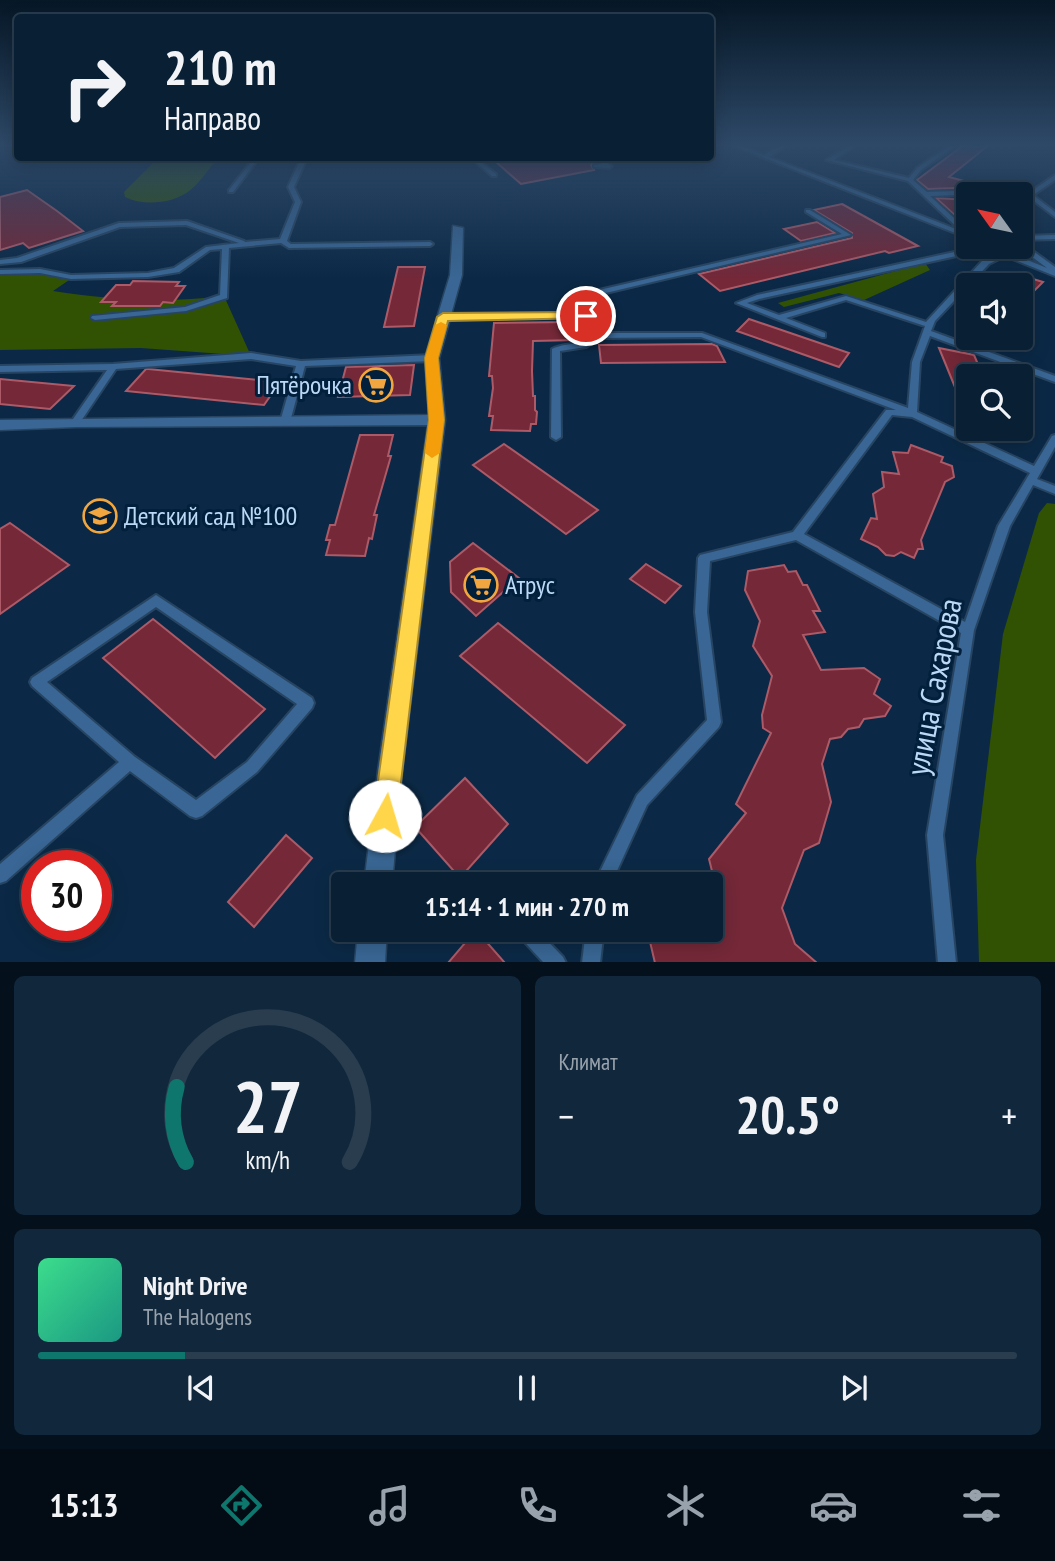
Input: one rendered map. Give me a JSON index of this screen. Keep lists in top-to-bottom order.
{
  "streets": {
    "lane": ["улица Сахарова"]
  },
  "places": {
    "supermarket": ["Пятёрочка", "Атрус"],
    "school or university": ["Детский сад №100"]
  },
  "north": "top left",
  "page": {
    "turn": ["210 m", "Направо"],
    "limit": "30",
    "trip": "15:14 · 1 мин · 270 m",
    "tile": "Климат",
    "heat": ["−", "20.5°", "+"],
    "song": ["Night Drive", "The Halogens"],
    "tabs": "15:13",
    "gauge": ["27", "km/h"]
  }
}
